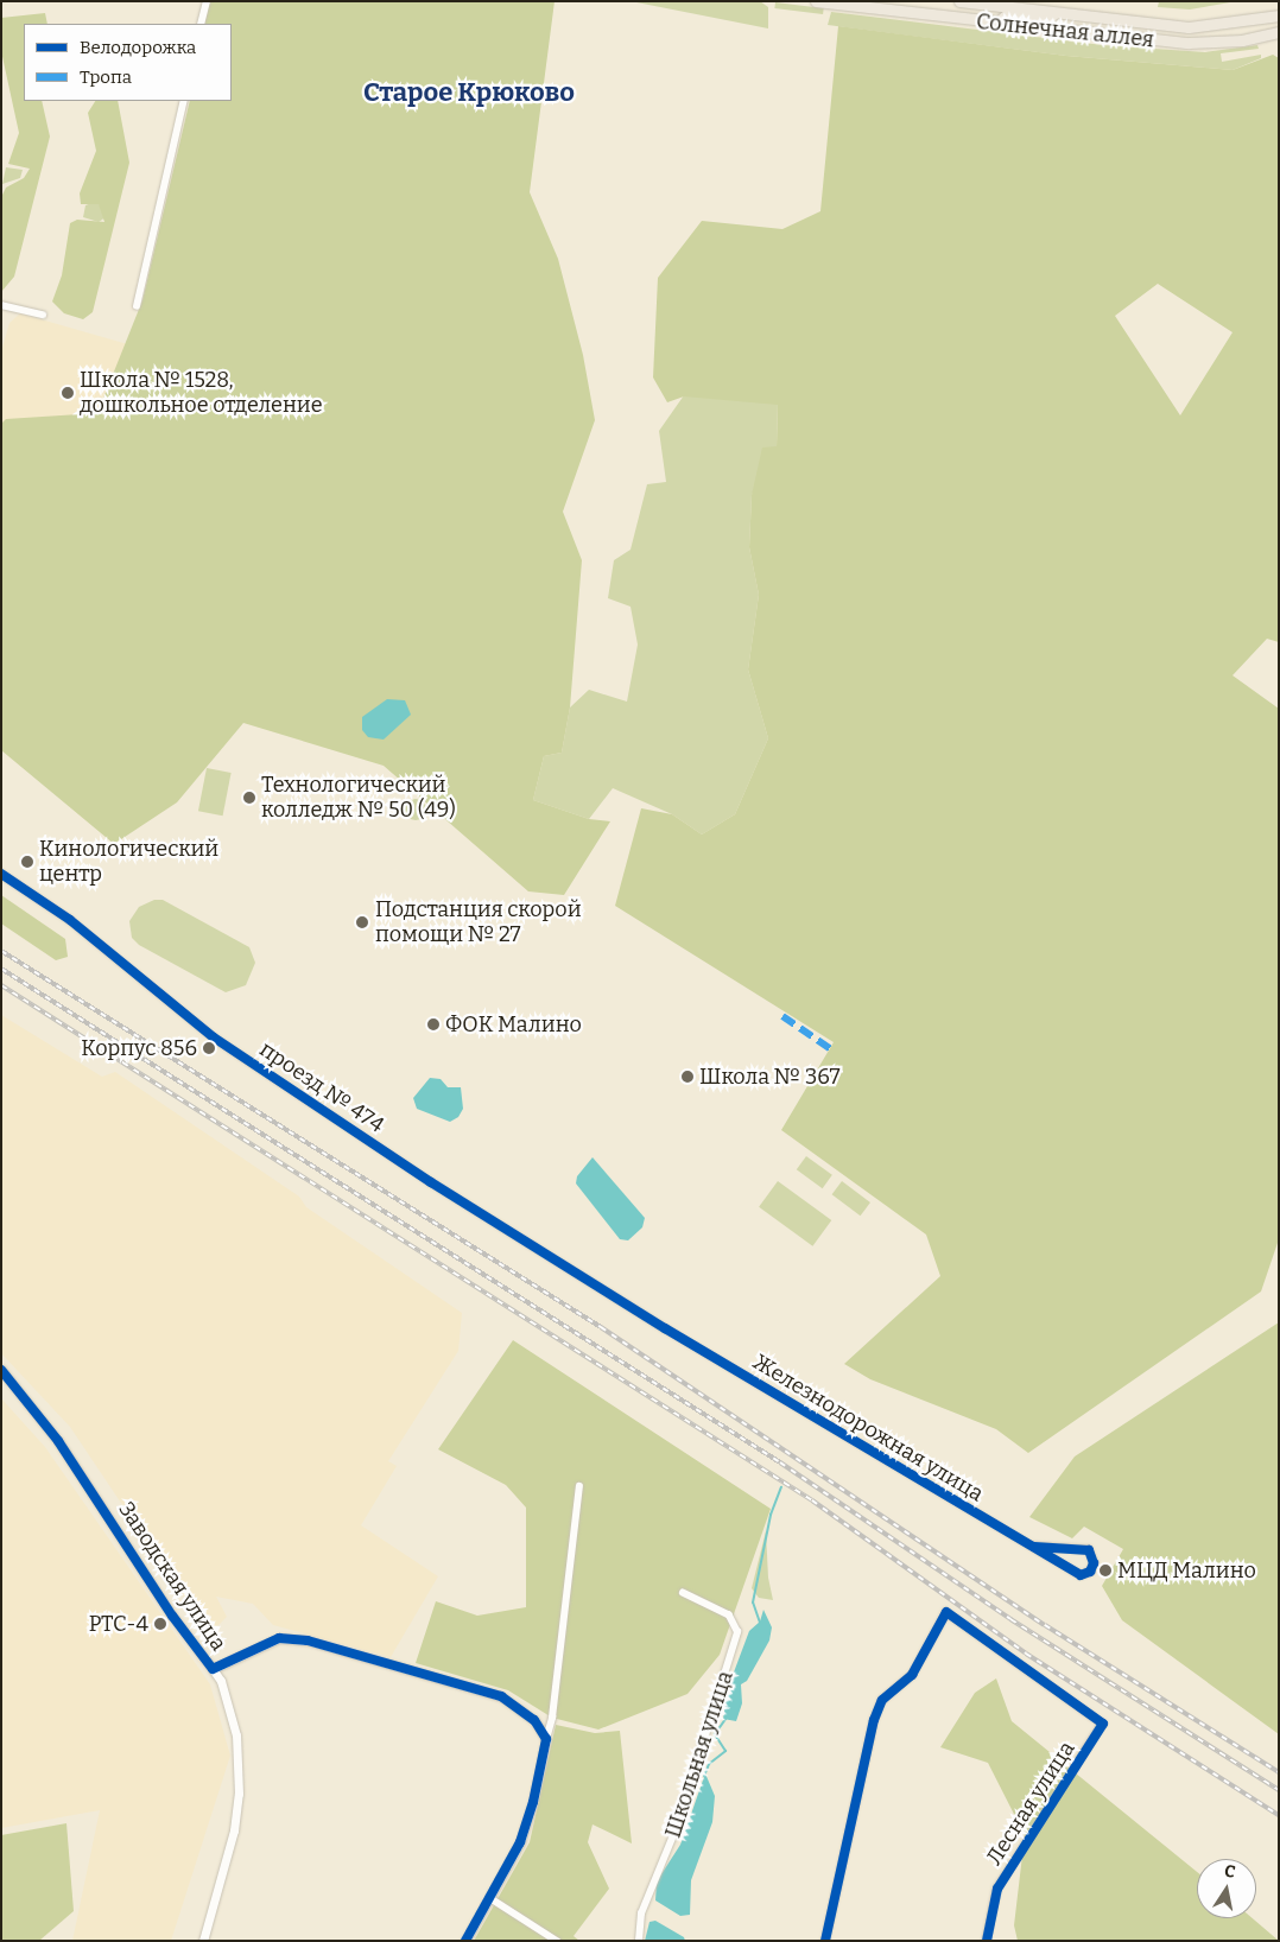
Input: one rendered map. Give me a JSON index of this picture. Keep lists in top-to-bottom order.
{
  "streets": {
    "main road": ["Солнечная аллея"],
    "street": [
      "проезд № 474",
      "Железнодорожная улица",
      "Заводская улица",
      "Школьная улица",
      "Лесная улица"
    ]
  },
  "crossings": [
    ["проезд № 474", "Железнодорожная улица"]
  ],
  "districts": ["Старое Крюково"],
  "places": [
    "Школа № 1528, дошкольное отделение",
    "Технологический колледж № 50 (49)",
    "Кинологический центр",
    "Подстанция скорой помощи № 27",
    "ФОК Малино",
    "Корпус 856",
    "Школа № 367",
    "МЦД Малино",
    "РТС-4"
  ],
  "legend": ["Велодорожка", "Тропа"],
  "north": "top"
}
